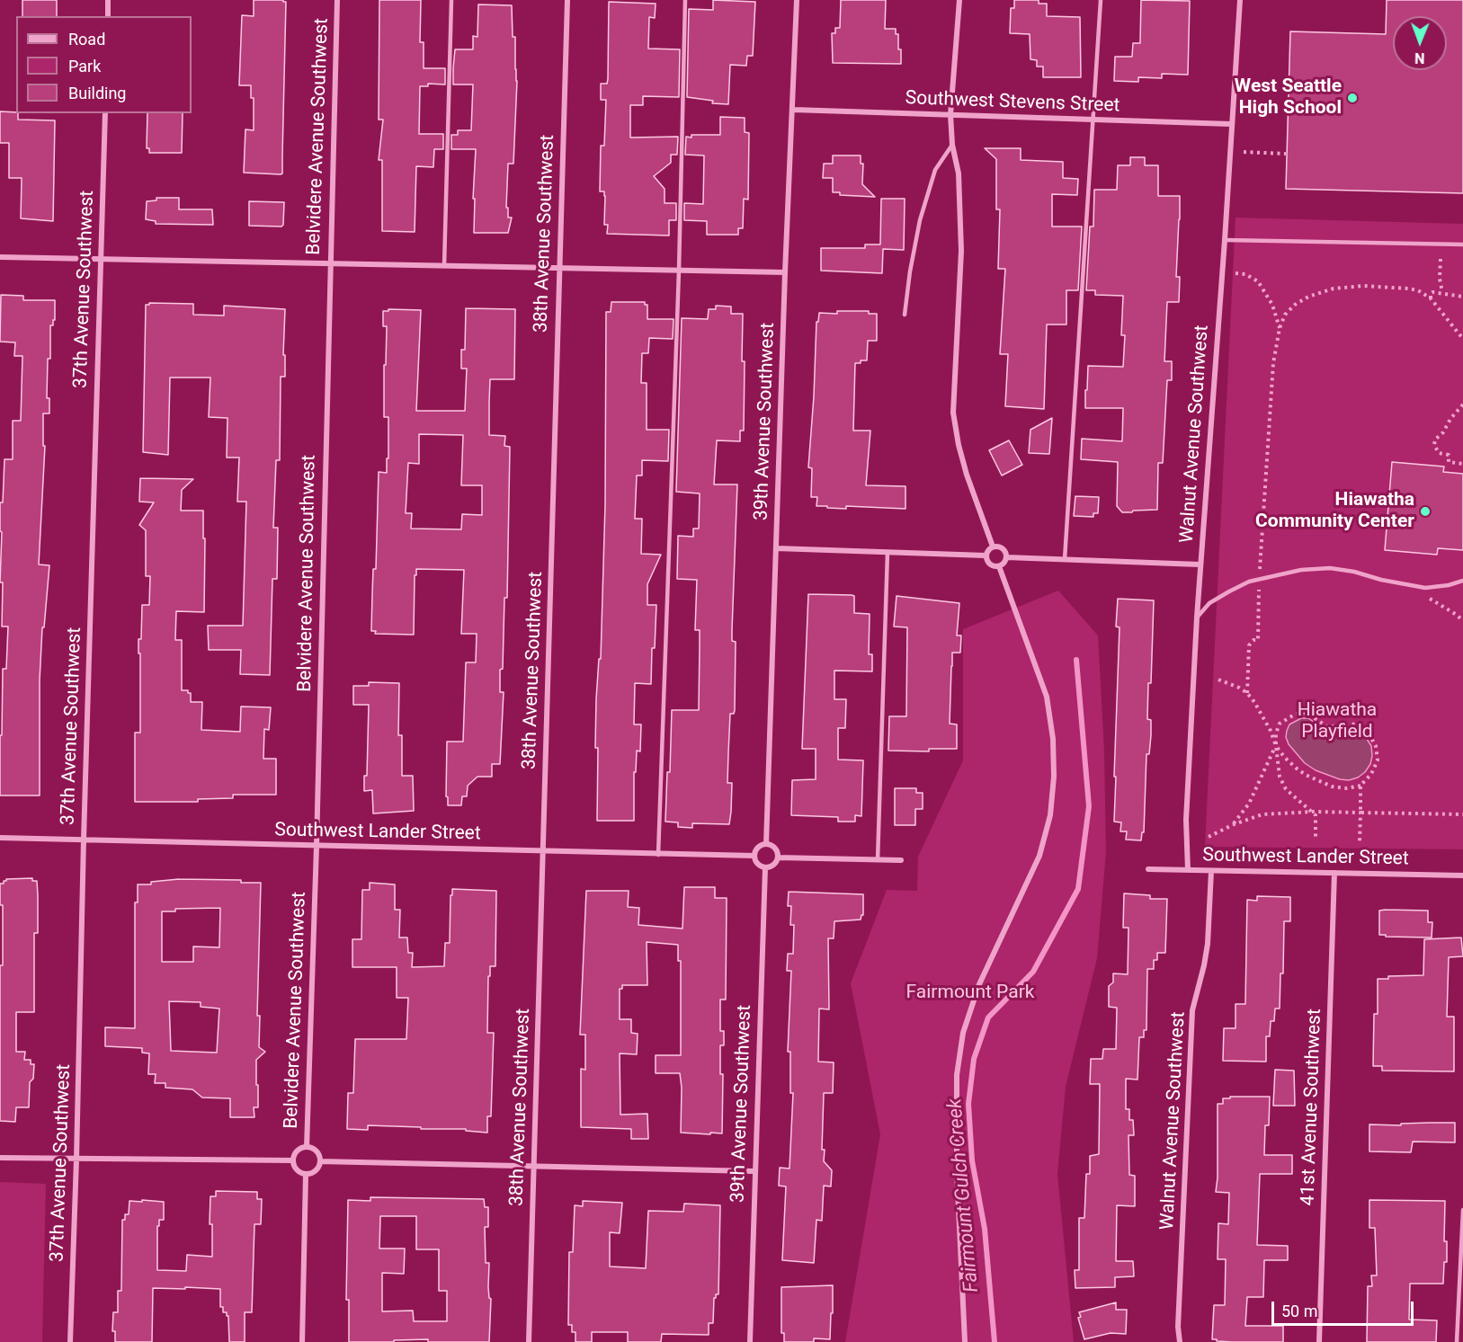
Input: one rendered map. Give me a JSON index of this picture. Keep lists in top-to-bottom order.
{
  "streets": {
    "street": [
      "Southwest Stevens Street",
      "Belvidere Avenue Southwest",
      "38th Avenue Southwest",
      "37th Avenue Southwest",
      "39th Avenue Southwest",
      "Walnut Avenue Southwest",
      "Southwest Lander Street",
      "41st Avenue Southwest"
    ]
  },
  "crossings": [
    ["Southwest Stevens Street", "39th Avenue Southwest"],
    ["Southwest Stevens Street", "Walnut Avenue Southwest"],
    ["Belvidere Avenue Southwest", "Southwest Lander Street"],
    ["38th Avenue Southwest", "Southwest Lander Street"],
    ["37th Avenue Southwest", "Southwest Lander Street"],
    ["39th Avenue Southwest", "Southwest Lander Street"],
    ["Walnut Avenue Southwest", "Southwest Lander Street"],
    ["Southwest Lander Street", "41st Avenue Southwest"]
  ],
  "water": ["Fairmount Gulch Creek"],
  "parks": ["Hiawatha Playfield", "Fairmount Park"],
  "places": ["West Seattle High School", "Hiawatha Community Center"],
  "legend": ["Road", "Park", "Building"],
  "scale_bar": "50 m",
  "north": "bottom"
}
